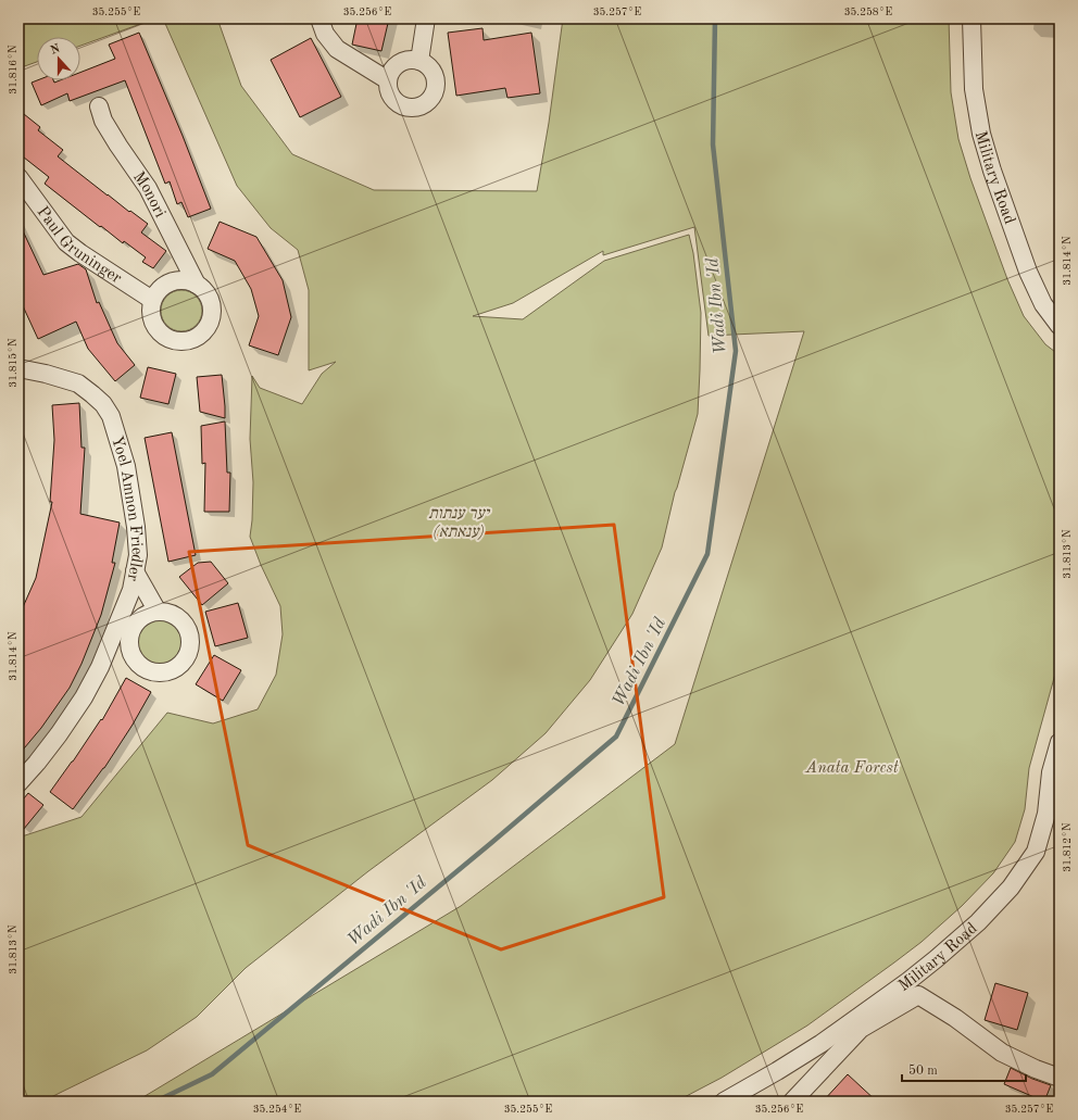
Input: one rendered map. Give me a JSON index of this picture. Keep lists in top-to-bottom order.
{
  "streets": {
    "street": [
      "Military Road",
      "Monori",
      "Paul Gruninger",
      "Yoel Amnon Friedler"
    ]
  },
  "crossings": [
    ["Monori", "Paul Gruninger"]
  ],
  "water": ["Wadi Ibn 'Id"],
  "parks": ["יער ענתות (ענאתא)", "Anata Forest"],
  "scale_bar": "50 m",
  "north": "top",
  "coordinates": [
    "35.255°E",
    "35.256°E",
    "35.257°E",
    "35.258°E",
    "31.816°N",
    "31.814°N",
    "31.815°N",
    "31.813°N",
    "31.812°N",
    "35.254°E"
  ]
}
